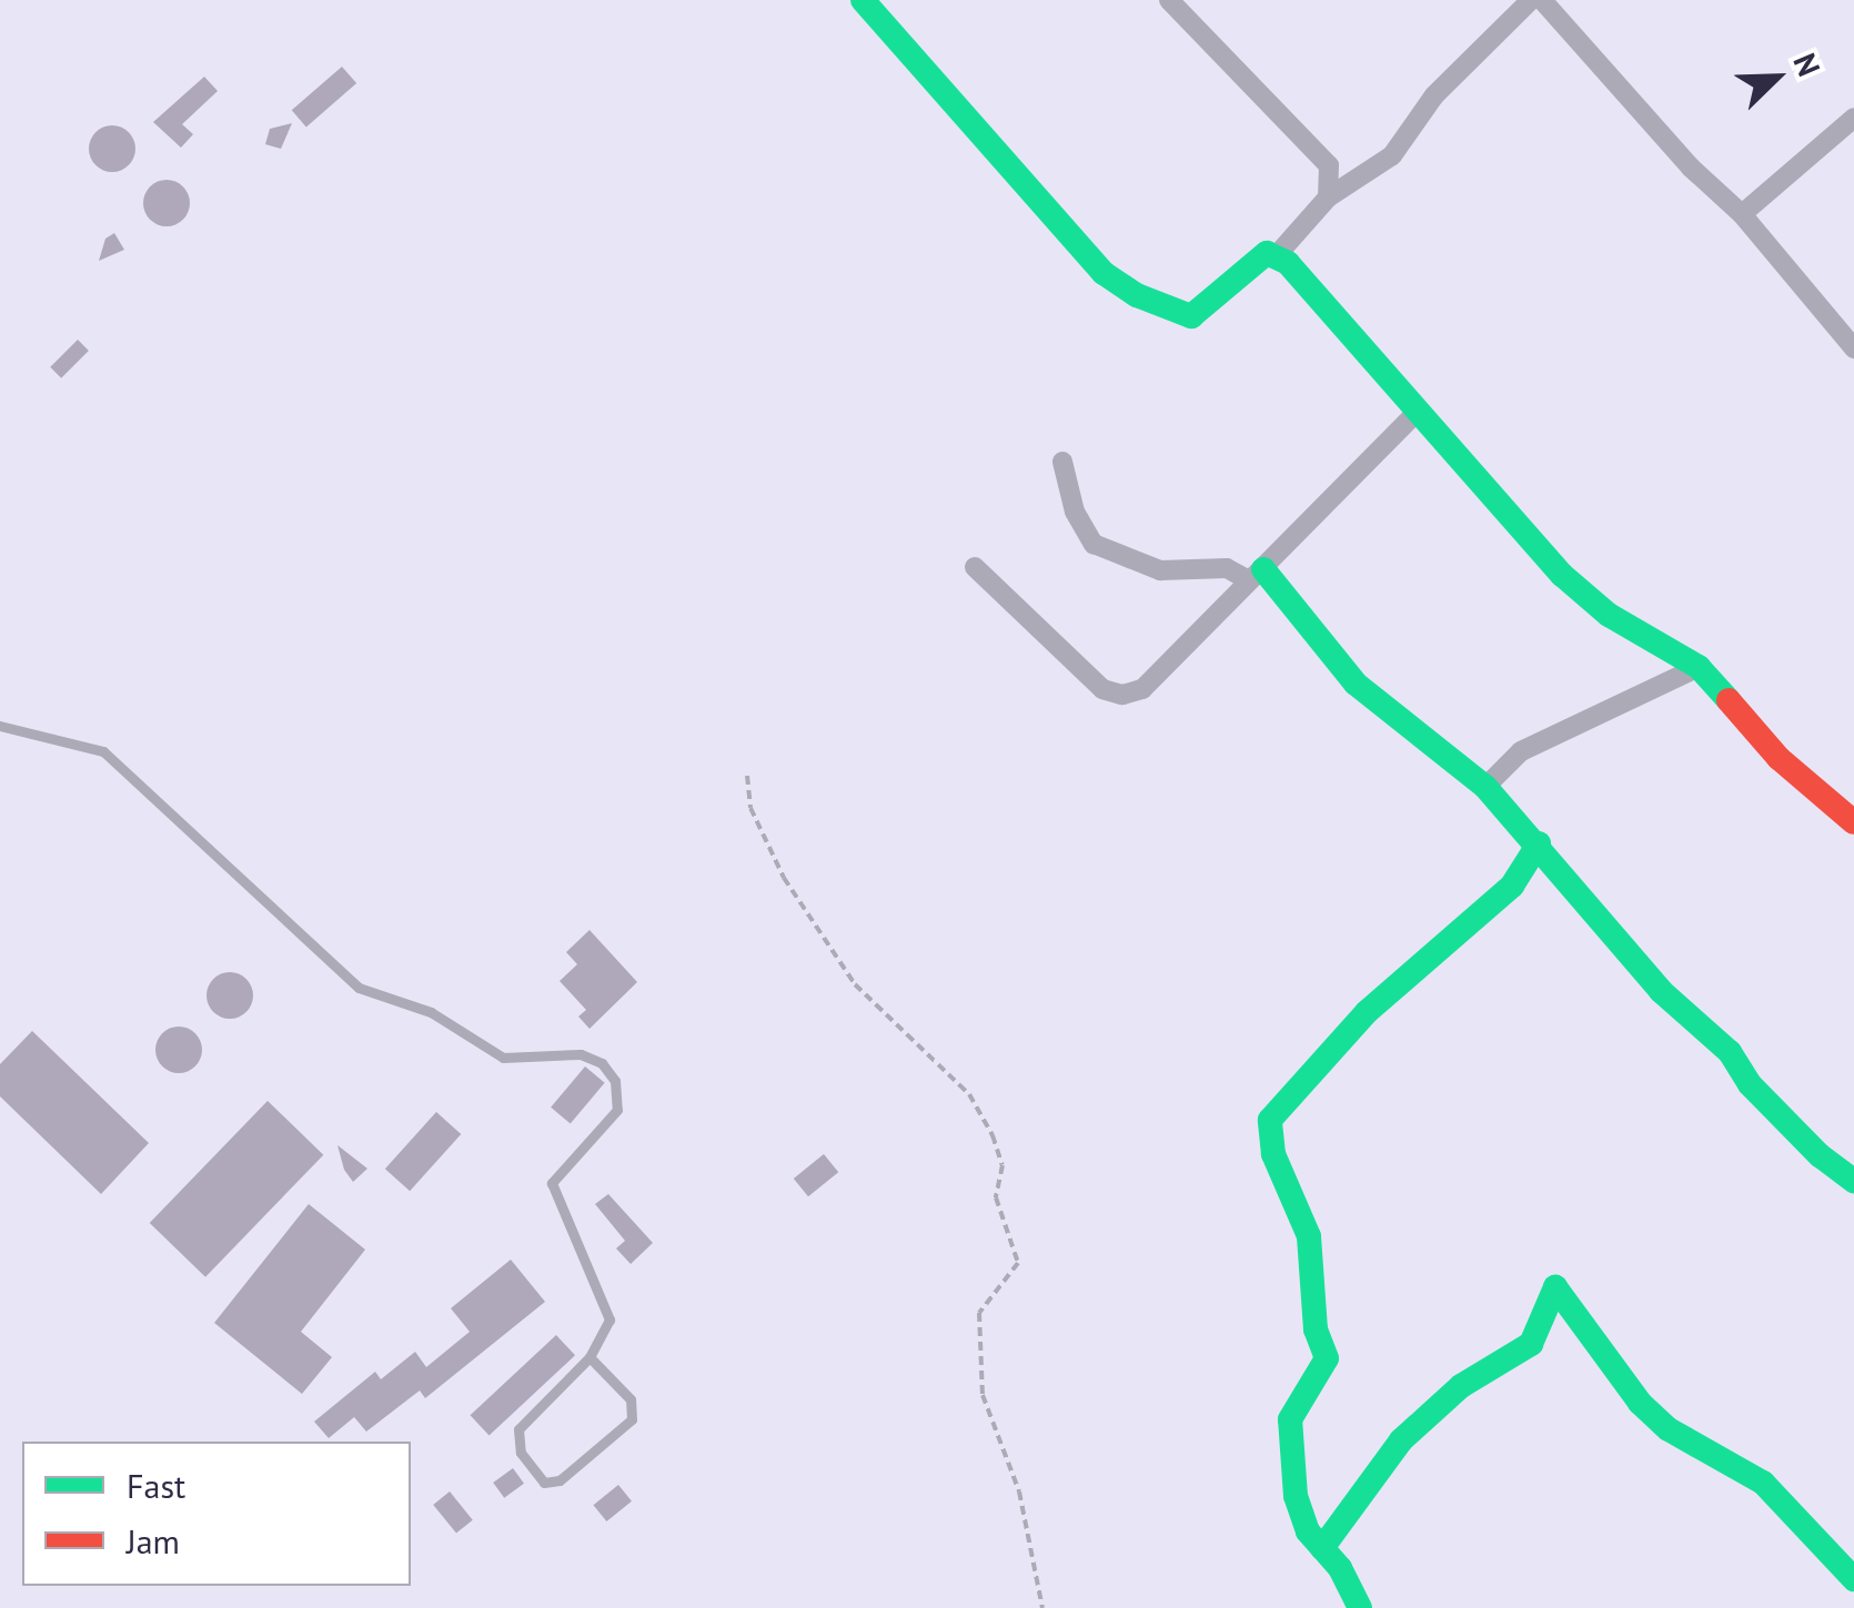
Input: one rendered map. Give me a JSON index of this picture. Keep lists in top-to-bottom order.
{
  "legend": ["Fast", "Jam"],
  "north": "top right"
}
